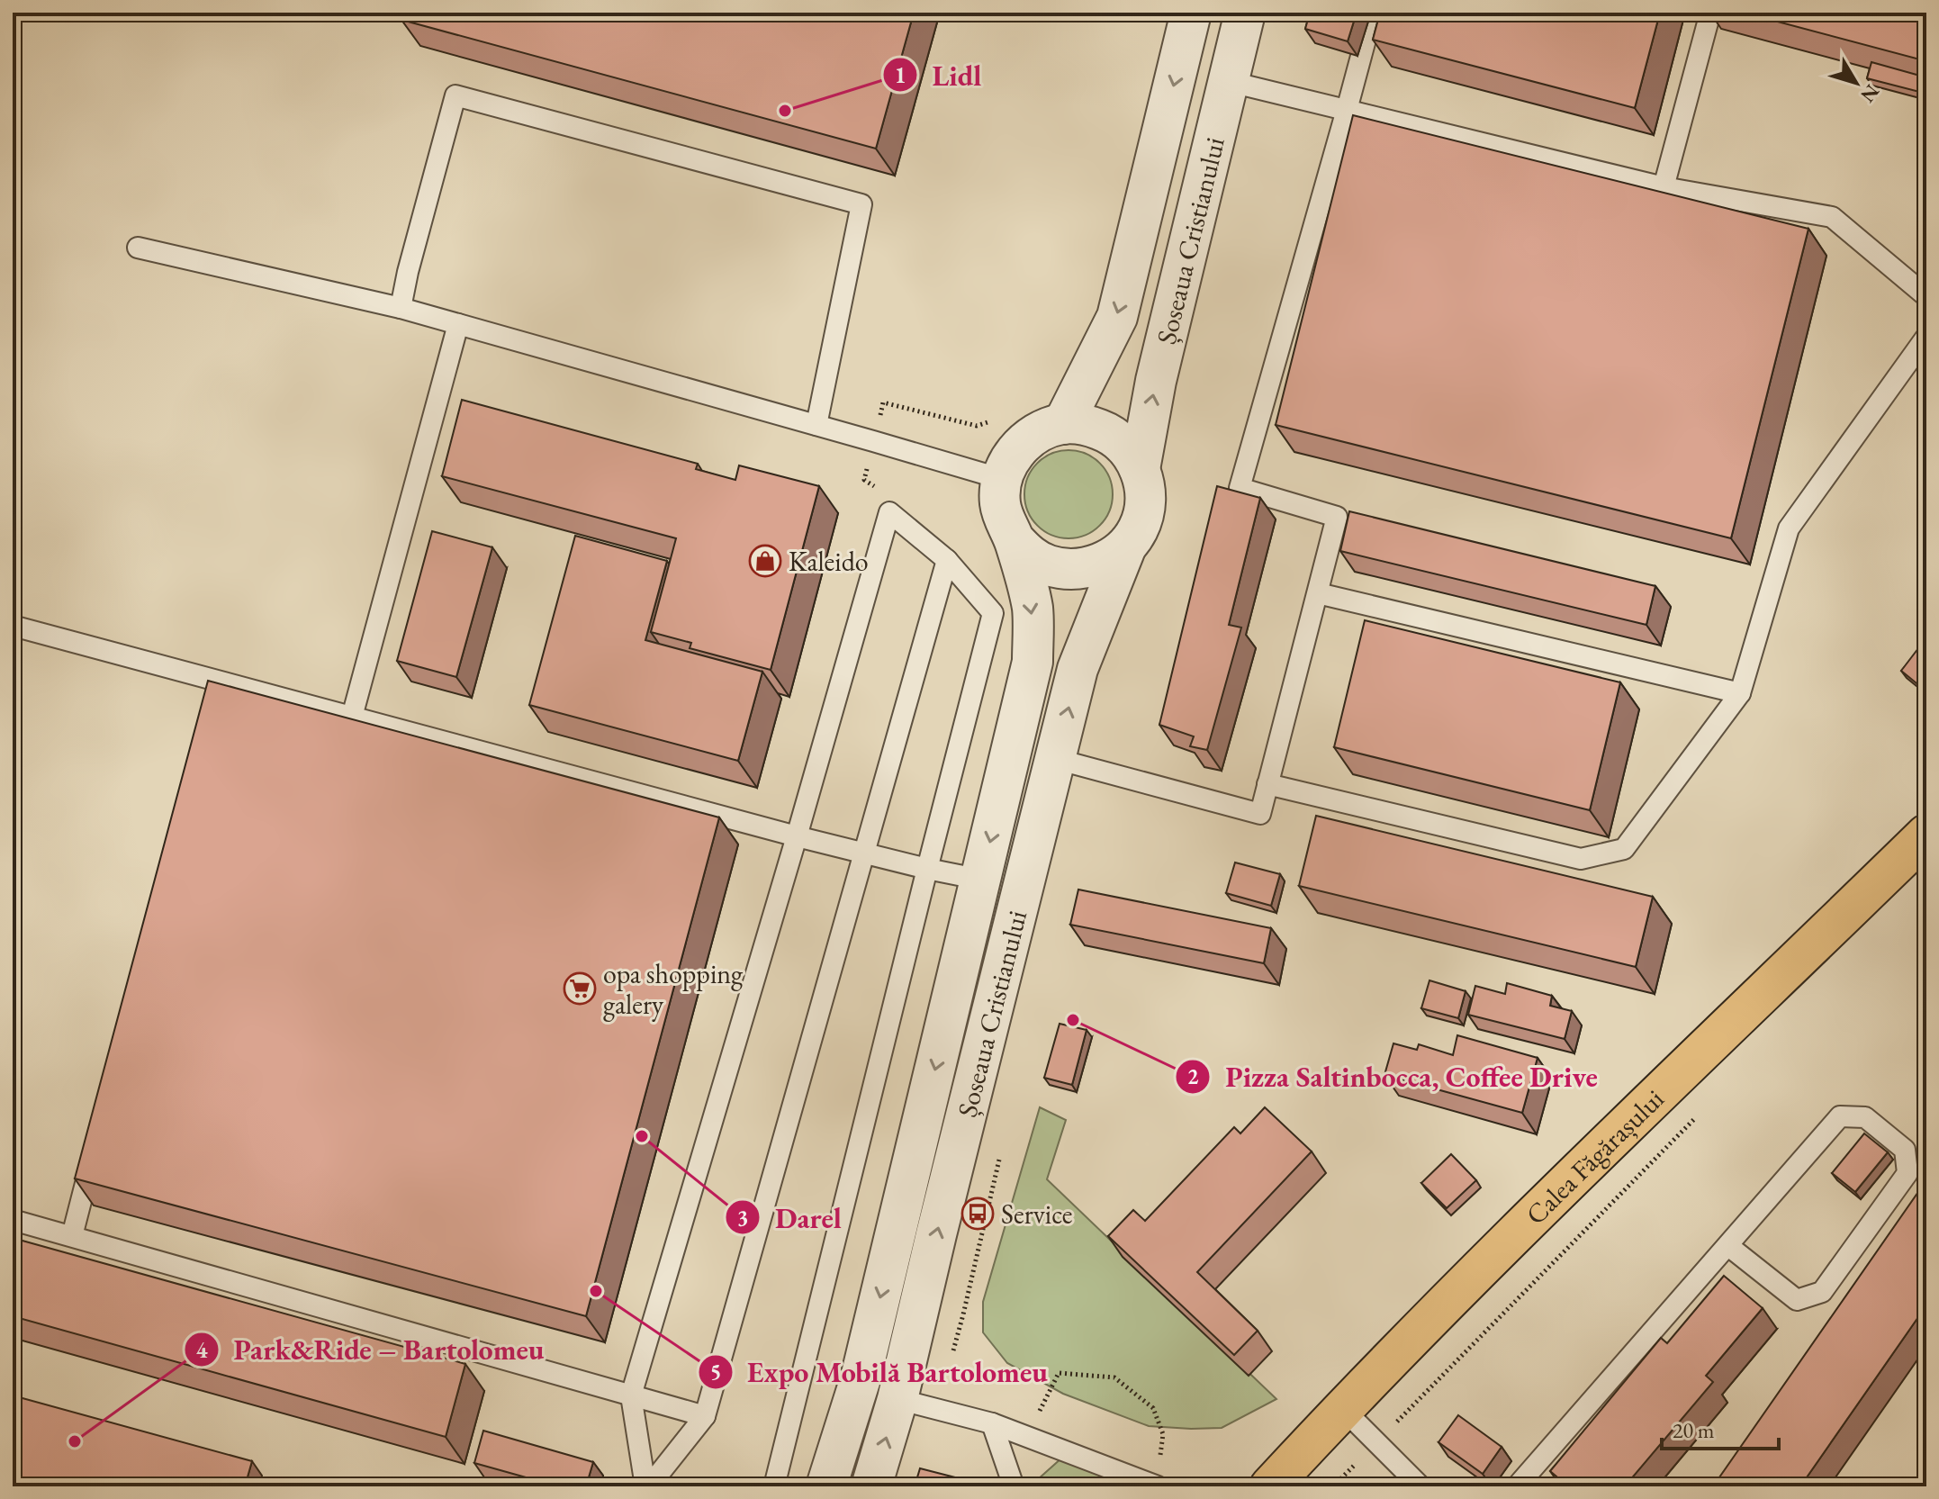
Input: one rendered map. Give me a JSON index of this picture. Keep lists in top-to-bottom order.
{
  "streets": {
    "main road": ["Calea Făgărașului"],
    "street": ["Șoseaua Cristianului"]
  },
  "places": {
    "other": [
      "Lidl",
      "Pizza Saltinbocca, Coffee Drive",
      "Darel",
      "Expo Mobilă Bartolomeu",
      "Park&Ride – Bartolomeu"
    ],
    "shop": ["Kaleido"],
    "supermarket": ["opa shopping galery"],
    "bus stop": ["Service"]
  },
  "scale_bar": "20 m",
  "north": "bottom right"
}
